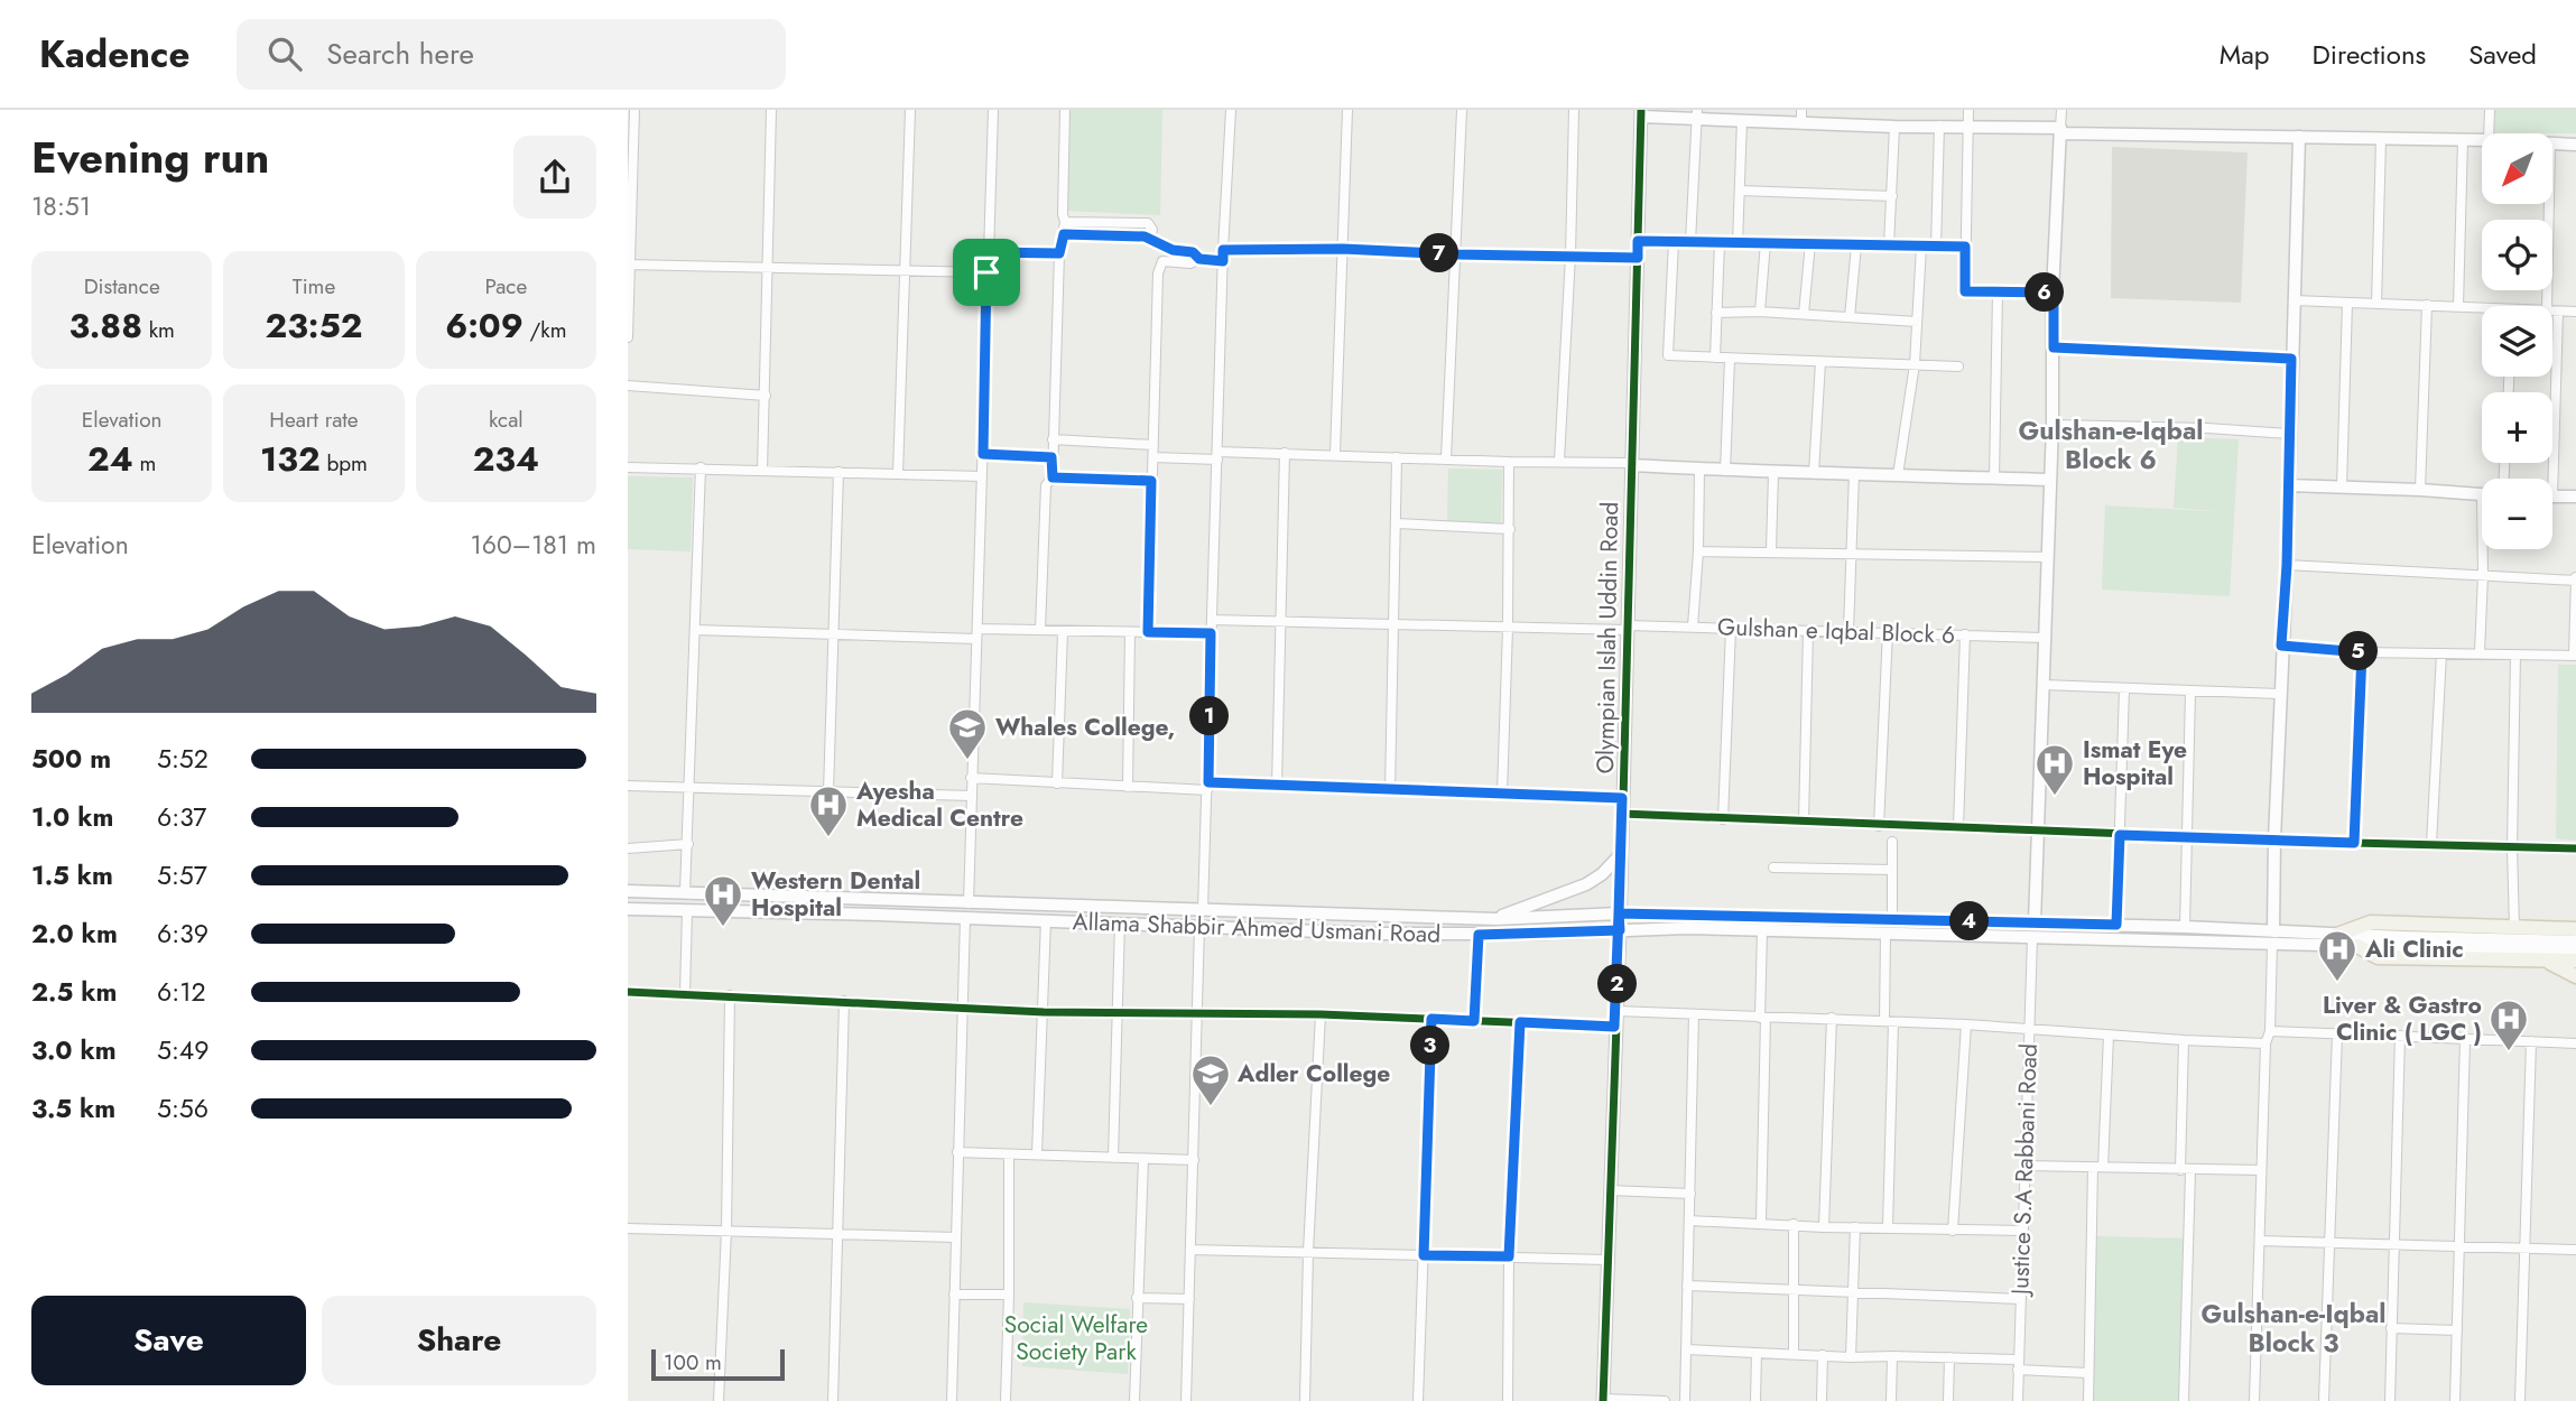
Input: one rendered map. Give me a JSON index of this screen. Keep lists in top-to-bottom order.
{
  "streets": {
    "street": [
      "Gulshan e Iqbal Block 6",
      "Olympian Islah Uddin Road",
      "Allama Shabbir Ahmed Usmani Road",
      "Justice S.A Rabbani Road"
    ]
  },
  "crossings": [
    ["Gulshan e Iqbal Block 6", "Olympian Islah Uddin Road"],
    ["Olympian Islah Uddin Road", "Allama Shabbir Ahmed Usmani Road"],
    ["Allama Shabbir Ahmed Usmani Road", "Justice S.A Rabbani Road"]
  ],
  "districts": ["Gulshan-e-Iqbal Block 6", "Gulshan-e-Iqbal Block 3"],
  "parks": ["Social Welfare Society Park"],
  "places": {
    "school or university": ["Whales College,", "Adler College"],
    "hospital": [
      "Ismat Eye Hospital",
      "Ayesha Medical Centre",
      "Western Dental Hospital",
      "Ali Clinic",
      "Liver & Gastro Clinic ( LGC )"
    ]
  },
  "scale_bar": "100 m",
  "north": "bottom left",
  "page": {
    "header": "Kadence",
    "search": "Search here",
    "nav": ["Map", "Directions", "Saved"],
    "heading": ["Evening run", "18:51"],
    "map_buttons": ["+", "−"],
    "pins": [
      "7",
      "6",
      "5",
      "1",
      "4",
      "2",
      "3"
    ],
    "stats": [
      ["Distance", "3.88 km"],
      ["Time", "23:52"],
      ["Pace", "6:09 /km"],
      ["Elevation", "24 m"],
      ["Heart rate", "132 bpm"],
      ["kcal", "234"]
    ],
    "chart": ["Elevation", "160–181 m"],
    "list": [
      {
        "name": "500 m",
        "note": "5:52"
      },
      {
        "name": "1.0 km",
        "note": "6:37"
      },
      {
        "name": "1.5 km",
        "note": "5:57"
      },
      {
        "name": "2.0 km",
        "note": "6:39"
      },
      {
        "name": "2.5 km",
        "note": "6:12"
      },
      {
        "name": "3.0 km",
        "note": "5:49"
      },
      {
        "name": "3.5 km",
        "note": "5:56"
      }
    ],
    "buttons": ["Save", "Share"],
    "scale": "100 m"
  }
}
